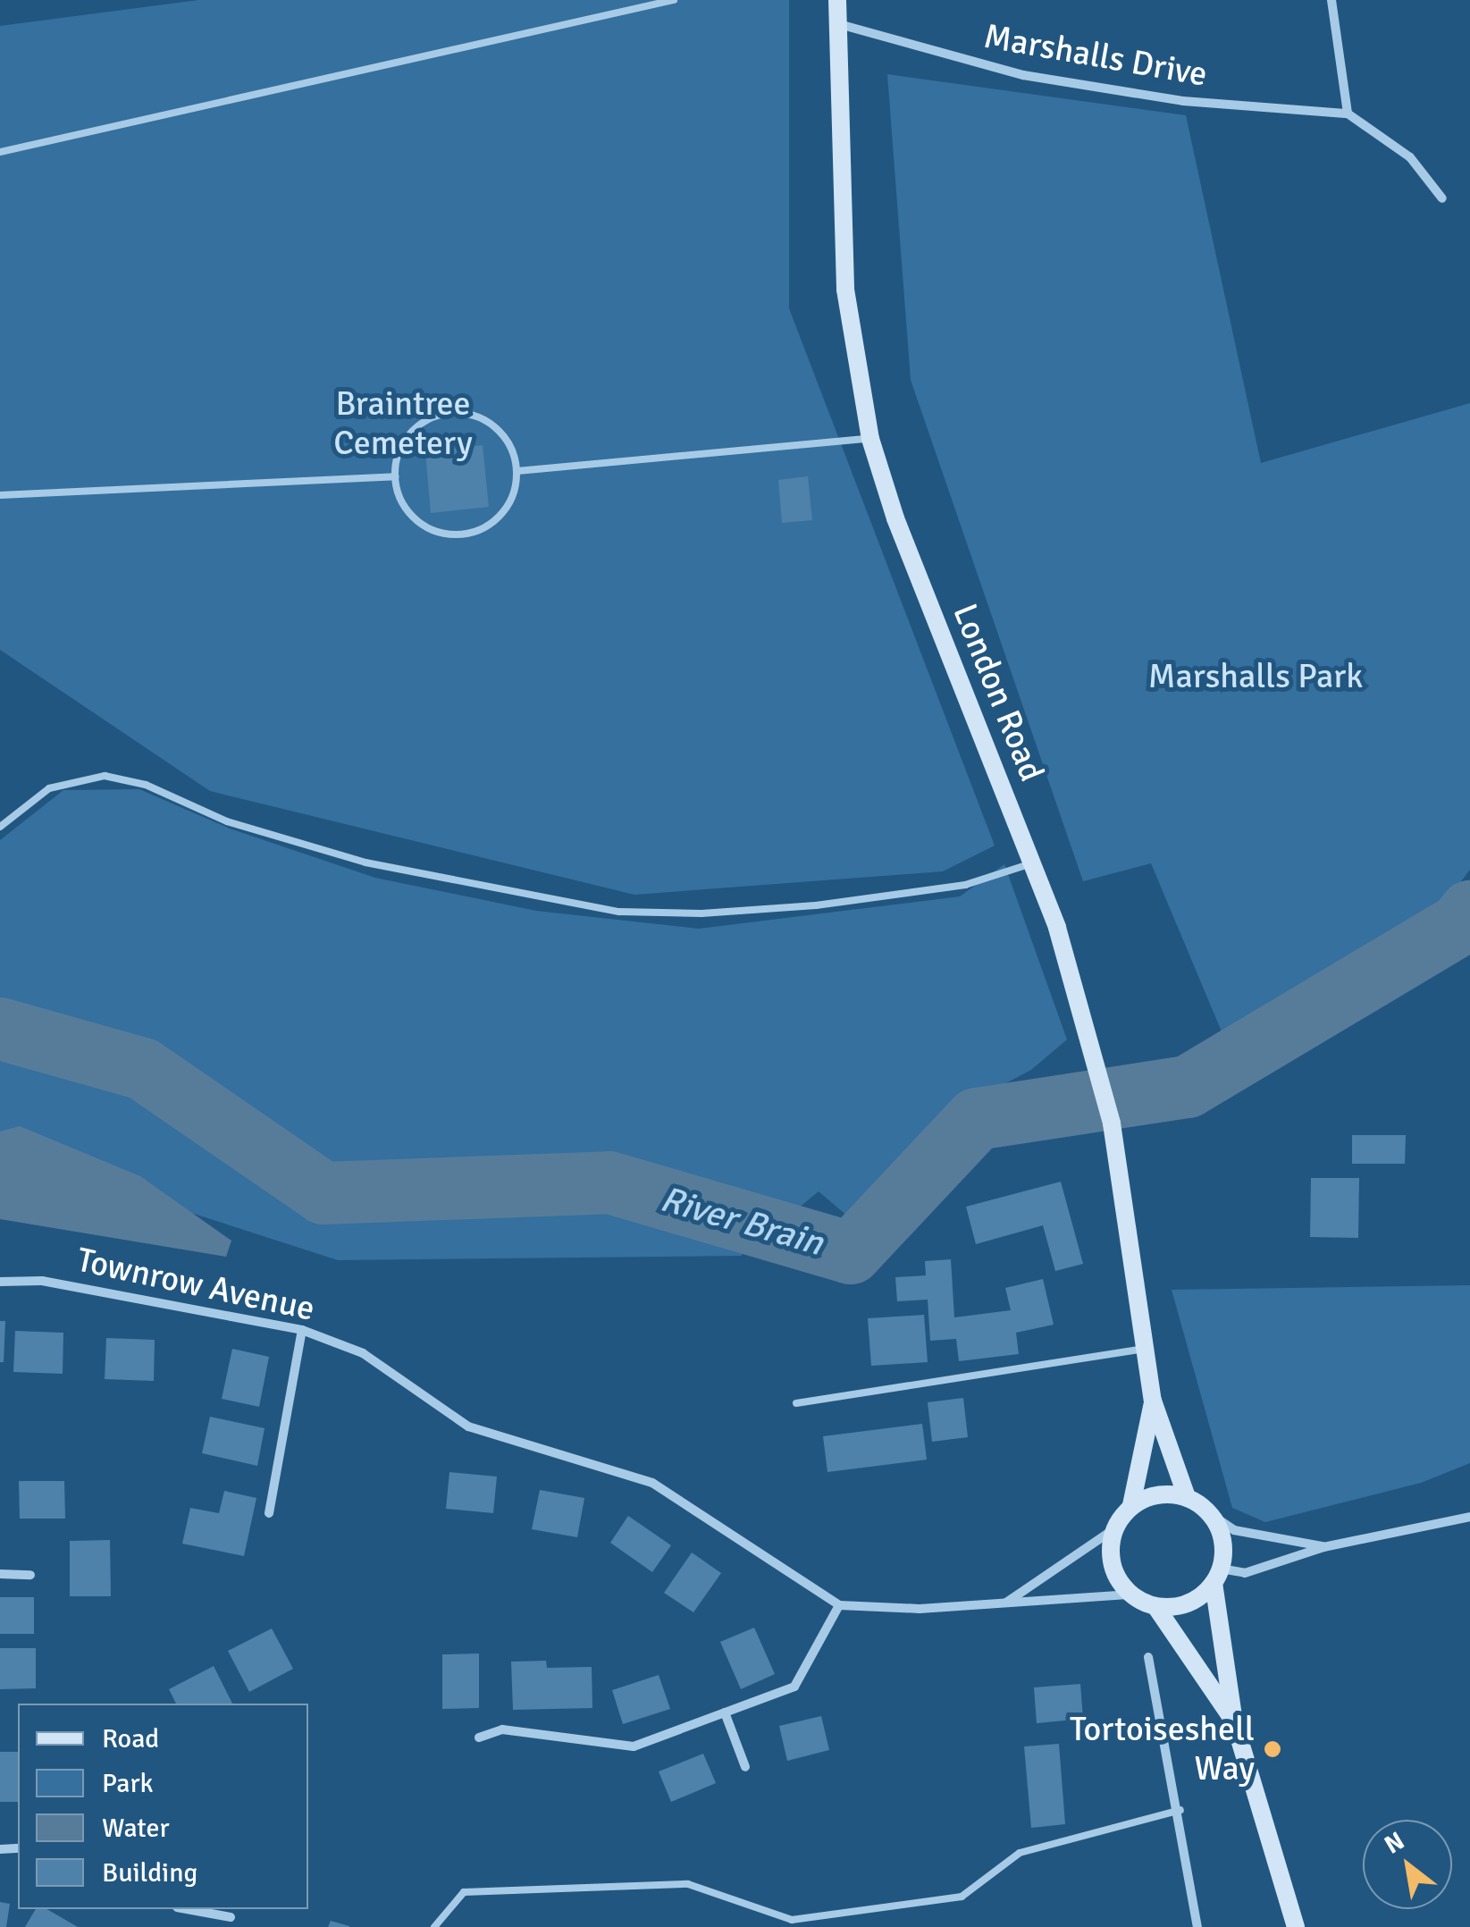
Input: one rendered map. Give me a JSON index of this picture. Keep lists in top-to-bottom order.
{
  "streets": {
    "street": ["Marshalls Drive", "London Road", "Townrow Avenue"]
  },
  "crossings": [
    ["Marshalls Drive", "London Road"]
  ],
  "water": ["River Brain"],
  "parks": ["Braintree Cemetery", "Marshalls Park"],
  "places": ["Tortoiseshell Way"],
  "legend": [
    "Road",
    "Park",
    "Water",
    "Building"
  ],
  "north": "top left"
}
